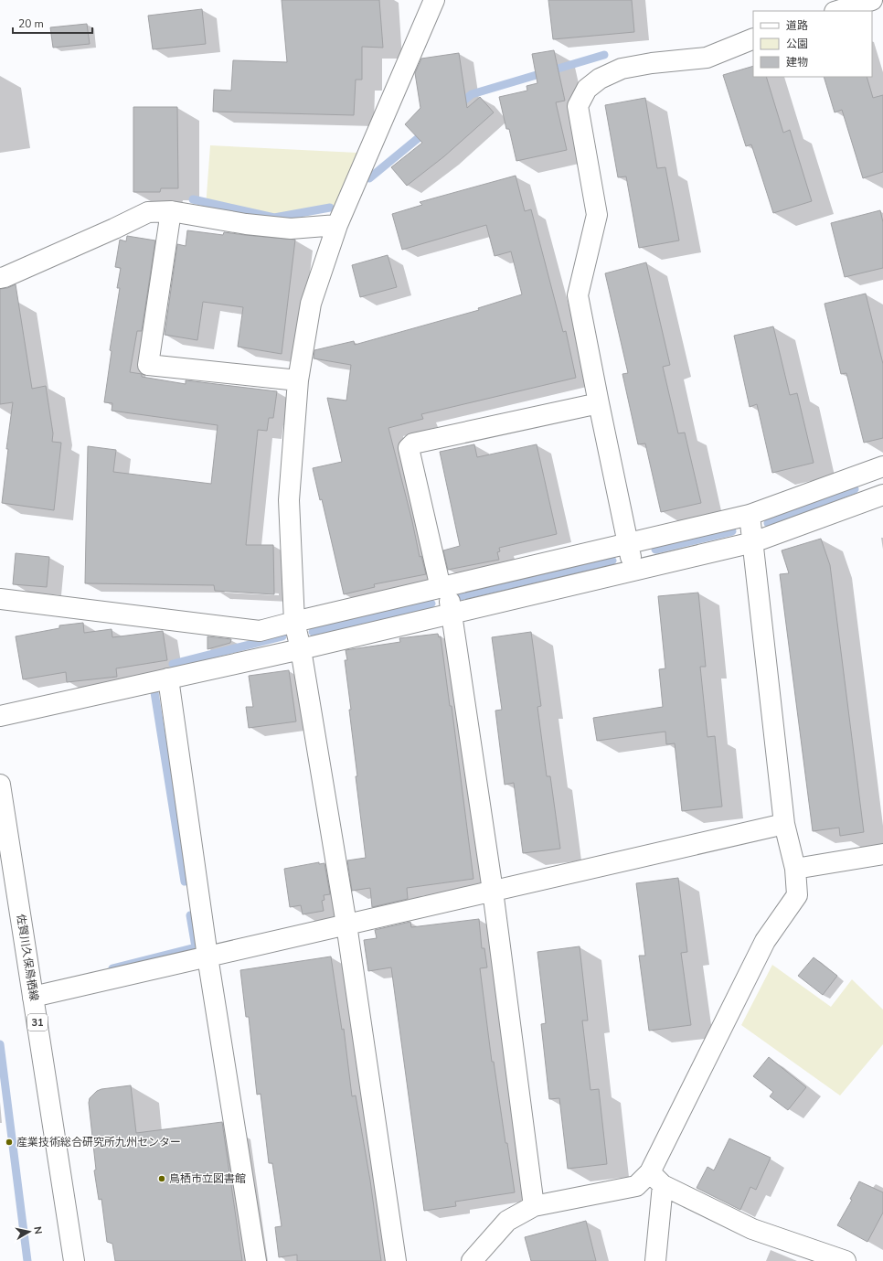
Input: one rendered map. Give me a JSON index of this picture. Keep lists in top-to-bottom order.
{
  "streets": {
    "street": ["佐賀川久保鳥栖線", "31"]
  },
  "places": ["産業技術総合研究所九州センター", "鳥栖市立図書館"],
  "legend": ["道路", "公園", "建物"],
  "scale_bar": "20 m",
  "north": "right"
}
